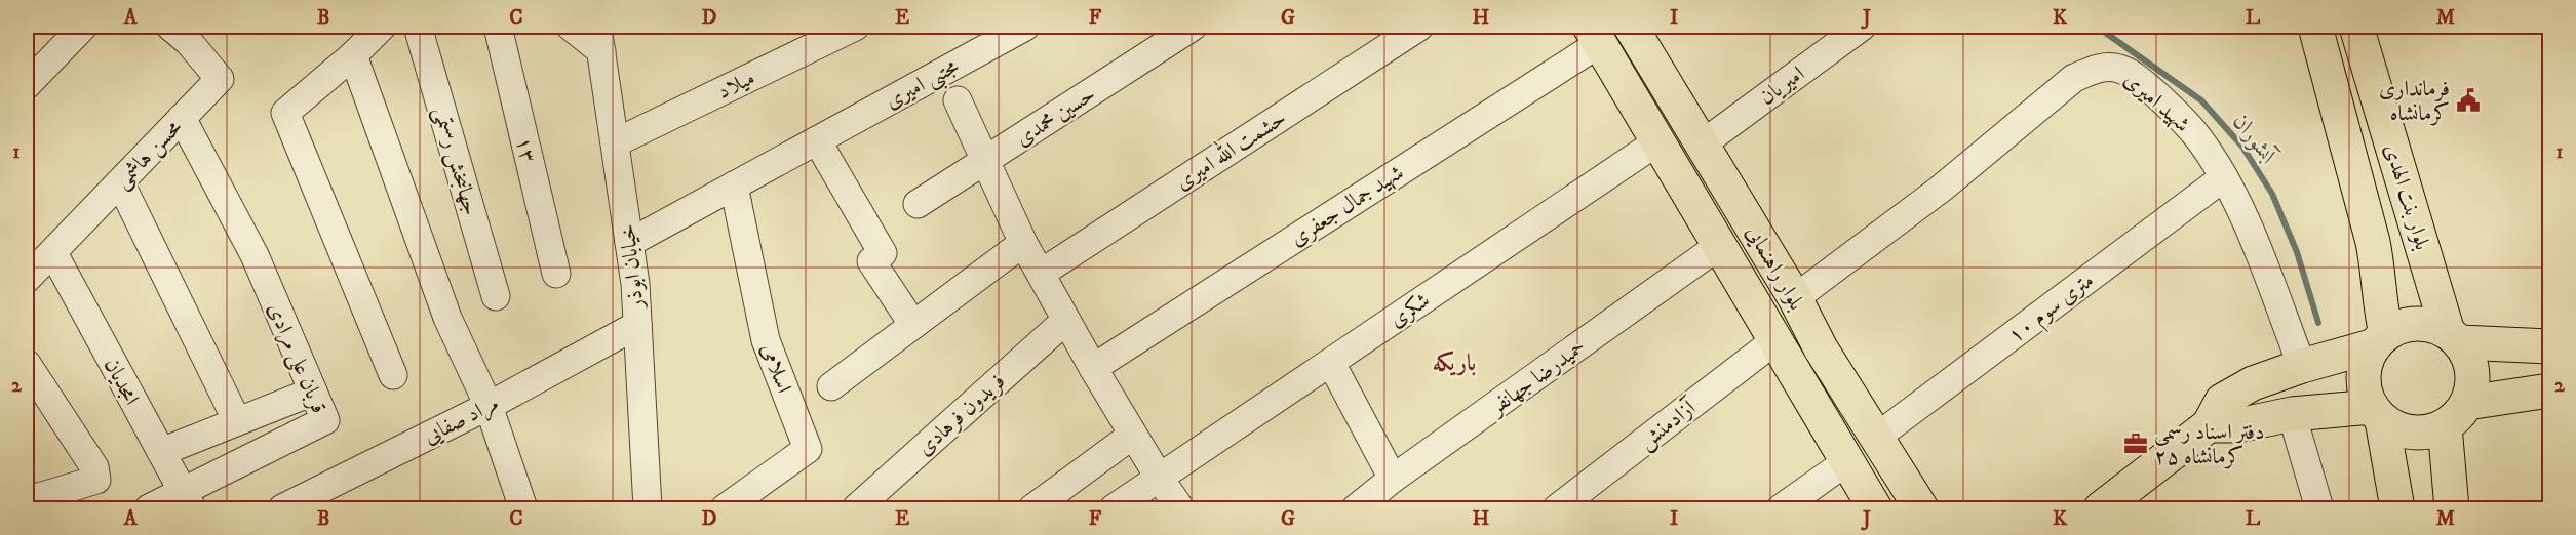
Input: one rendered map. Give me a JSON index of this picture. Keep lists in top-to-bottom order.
{
  "streets": {
    "main road": ["بلوار بنت الهدی", "بلوار راهنمایی"],
    "street": [
      "مجتبی امیری",
      "میلاد",
      "امیریان",
      "شهید امیری",
      "حسین محمدی",
      "۱۳",
      "حشمت الله امیری",
      "محسن هاشمی",
      "جهانبخش رستمی",
      "شهید جمال جعفری",
      "خیابان ابوذر",
      "۱۰ متری سوم",
      "شکری",
      "قربان علی مرادی",
      "اسلامی",
      "حمیدرضا جهانفر",
      "امجدیان",
      "فریدون فرهادی",
      "مراد صفایی",
      "آزادمنش"
    ]
  },
  "crossings": [
    ["مجتبی امیری", "خیابان ابوذر"],
    ["مجتبی امیری", "اسلامی"],
    ["میلاد", "خیابان ابوذر"],
    ["امیریان", "بلوار راهنمایی"],
    ["شهید امیری", "بلوار راهنمایی"],
    ["شهید امیری", "۱۰ متری سوم"],
    ["محسن هاشمی", "قربان علی مرادی"],
    ["محسن هاشمی", "امجدیان"],
    ["شهید جمال جعفری", "بلوار راهنمایی"],
    ["خیابان ابوذر", "مراد صفایی"],
    ["بلوار راهنمایی", "۱۰ متری سوم"],
    ["بلوار راهنمایی", "شکری"],
    ["بلوار راهنمایی", "حمیدرضا جهانفر"],
    ["بلوار راهنمایی", "آزادمنش"],
    ["قربان علی مرادی", "امجدیان"]
  ],
  "districts": ["باریکه"],
  "water": ["آبشوران"],
  "places": {
    "public building": ["فرمانداری کرمانشاه"],
    "office": ["دفتر اسناد رسمی ۲۵ کرمانشاه"]
  },
  "grid": {
    "columns": [
      "A",
      "B",
      "C",
      "D",
      "E",
      "F",
      "G",
      "H",
      "I",
      "J",
      "K",
      "L",
      "M"
    ],
    "rows": ["1", "2"]
  }
}
